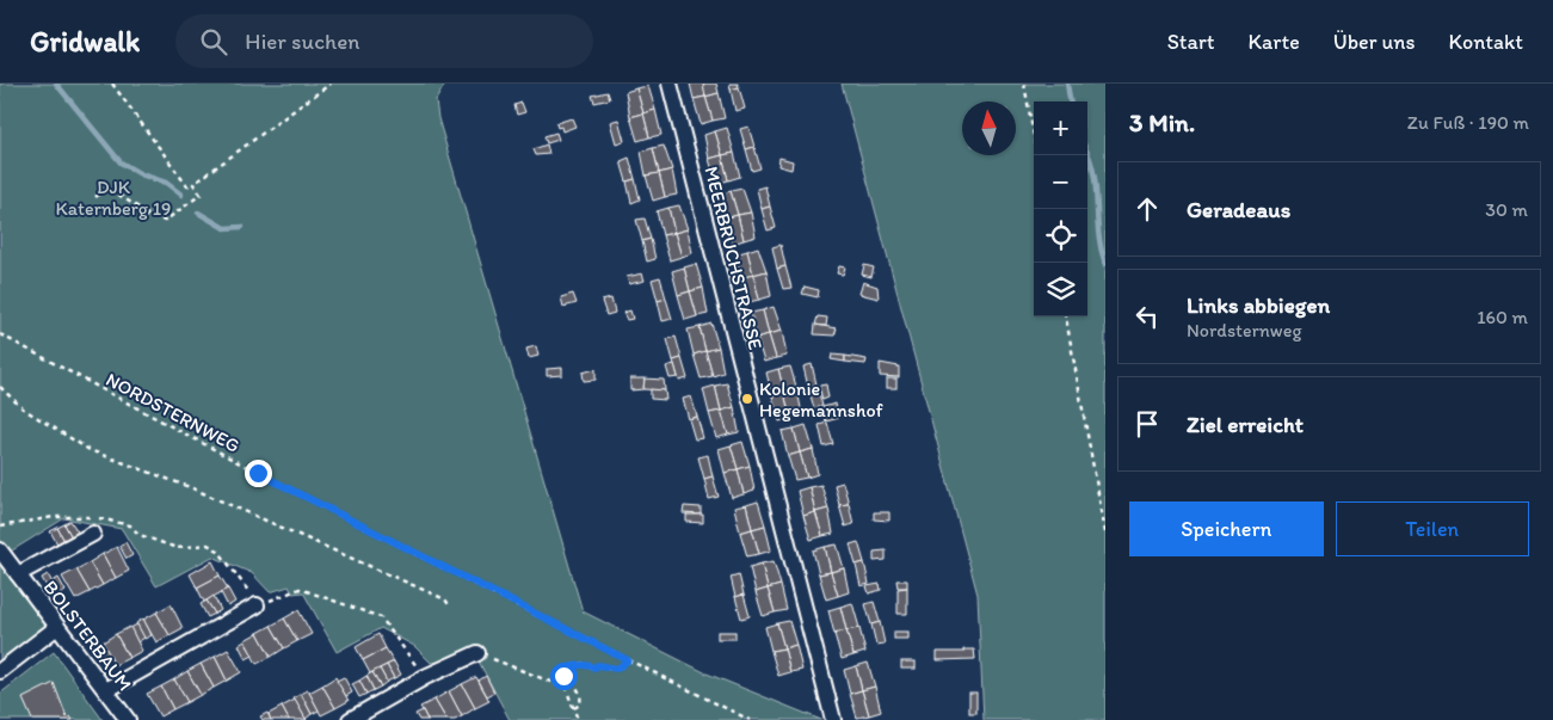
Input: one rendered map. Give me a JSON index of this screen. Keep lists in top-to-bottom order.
{
  "streets": {
    "street": ["MEERBRUCHSTRASSE", "BOLSTERBAUM"],
    "path": ["NORDSTERNWEG"]
  },
  "parks": ["DJK Katernberg 19"],
  "places": ["Kolonie Hegemannshof"],
  "north": "top",
  "page": {
    "header": "Gridwalk",
    "search": "Hier suchen",
    "nav": [
      "Start",
      "Karte",
      "Über uns",
      "Kontakt"
    ],
    "heading": ["3 Min.", "Zu Fuß · 190 m"],
    "map_buttons": ["+", "−"],
    "list": [
      ["Geradeaus", "30 m"],
      ["Links abbiegen", "Nordsternweg", "160 m"],
      "Ziel erreicht"
    ],
    "buttons": ["Speichern", "Teilen"]
  }
}
